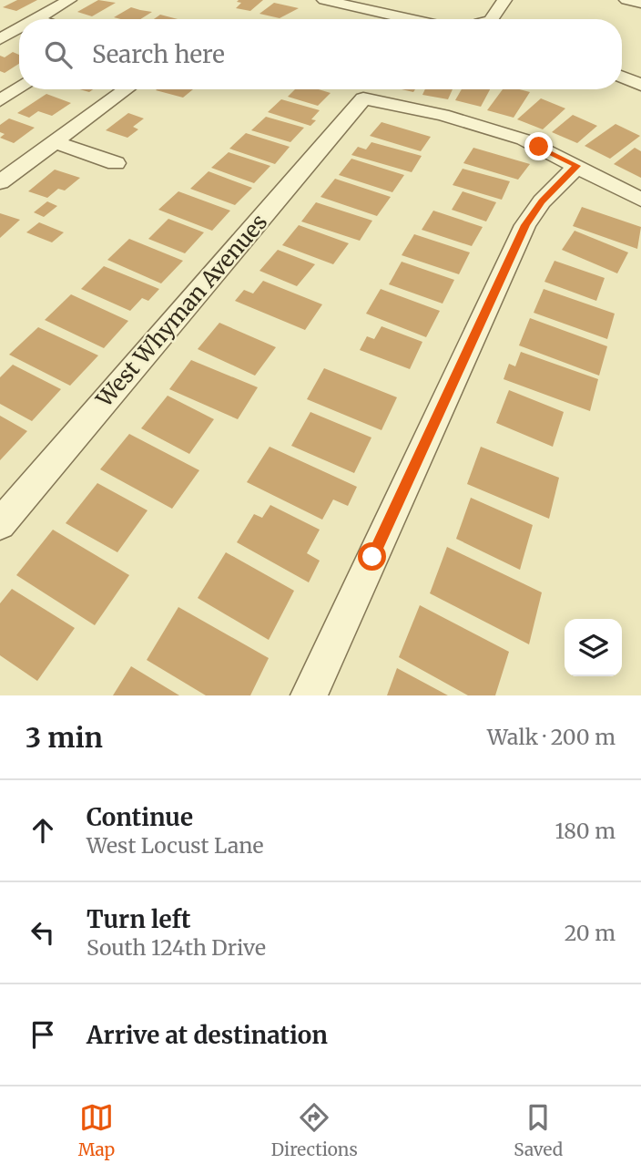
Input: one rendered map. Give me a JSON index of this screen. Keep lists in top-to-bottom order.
{
  "streets": {
    "street": ["West Whyman Avenues"]
  },
  "page": {
    "search": "Search here",
    "heading": ["3 min", "Walk · 200 m"],
    "list": [
      ["Continue", "West Locust Lane", "180 m"],
      ["Turn left", "South 124th Drive", "20 m"],
      "Arrive at destination"
    ],
    "nav": ["Map", "Directions", "Saved"]
  }
}
